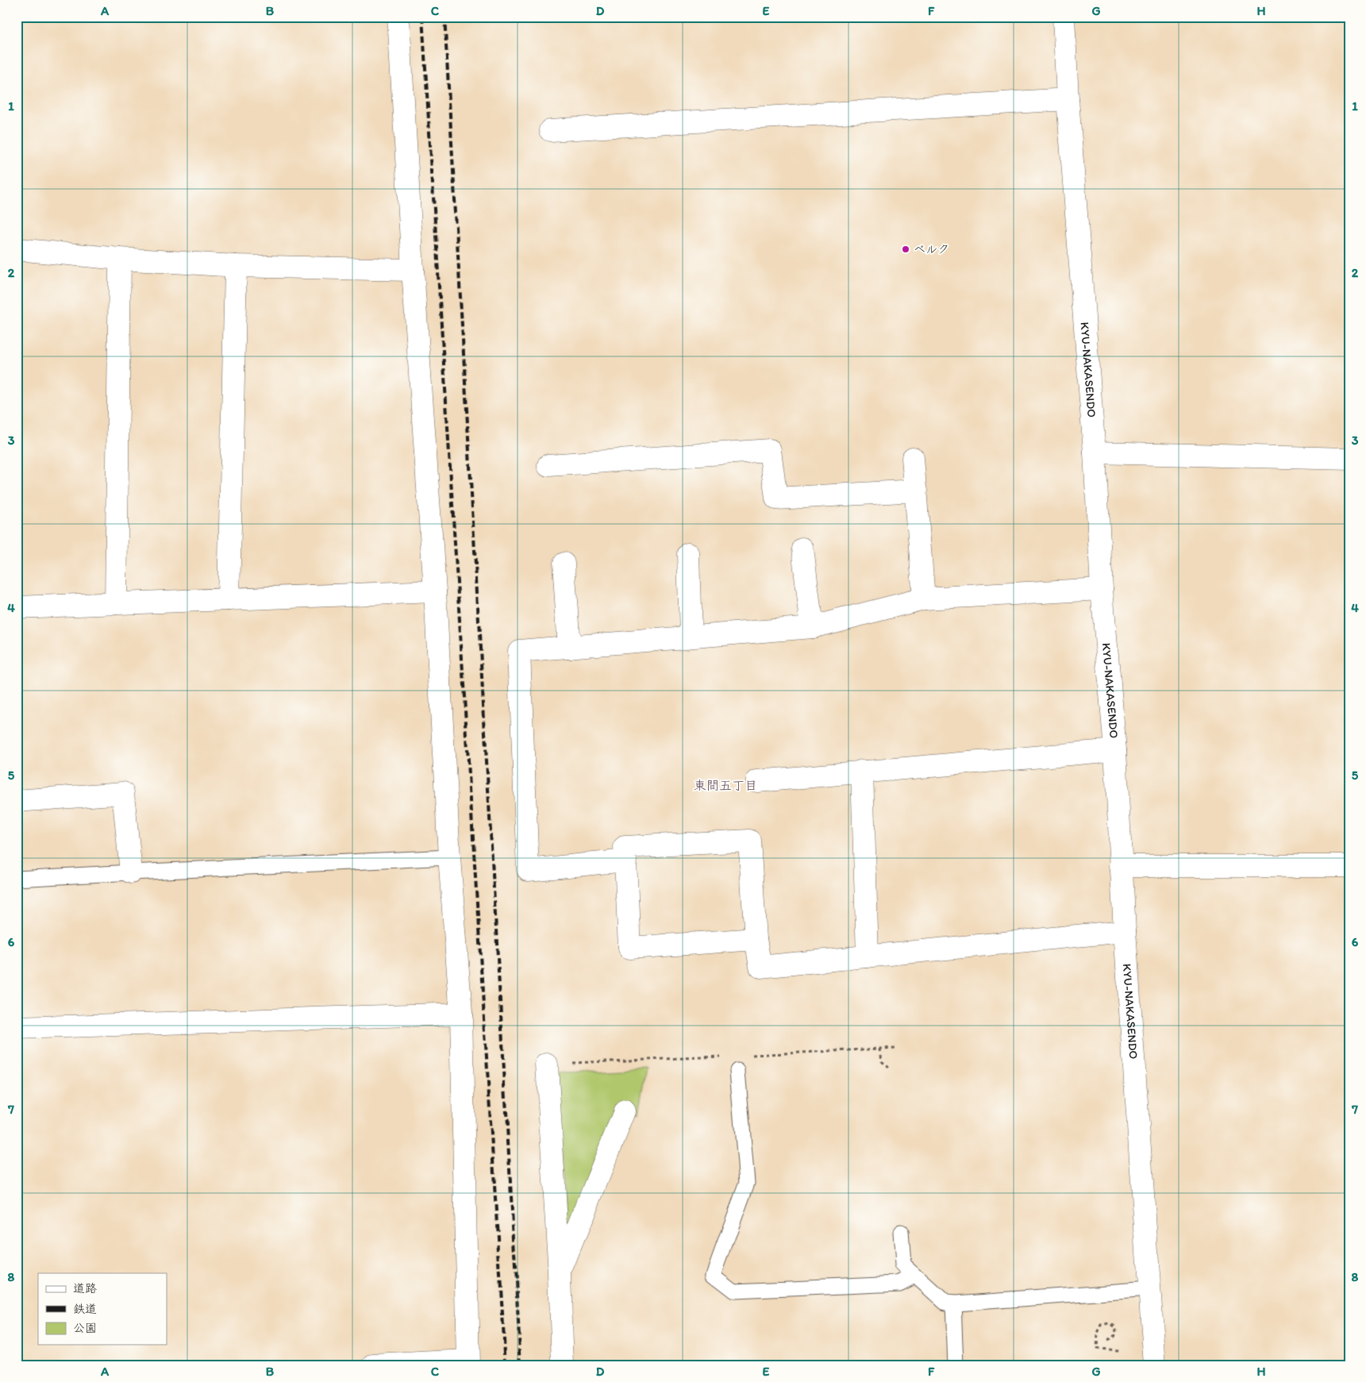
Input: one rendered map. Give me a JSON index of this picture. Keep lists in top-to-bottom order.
{
  "streets": {
    "street": ["KYU-NAKASENDO"]
  },
  "districts": ["東間五丁目"],
  "places": ["ベルク"],
  "legend": ["道路", "鉄道", "公園"],
  "grid": {
    "columns": [
      "A",
      "B",
      "C",
      "D",
      "E",
      "F",
      "G",
      "H"
    ],
    "rows": [
      "1",
      "2",
      "3",
      "4",
      "5",
      "6",
      "7",
      "8"
    ]
  }
}
